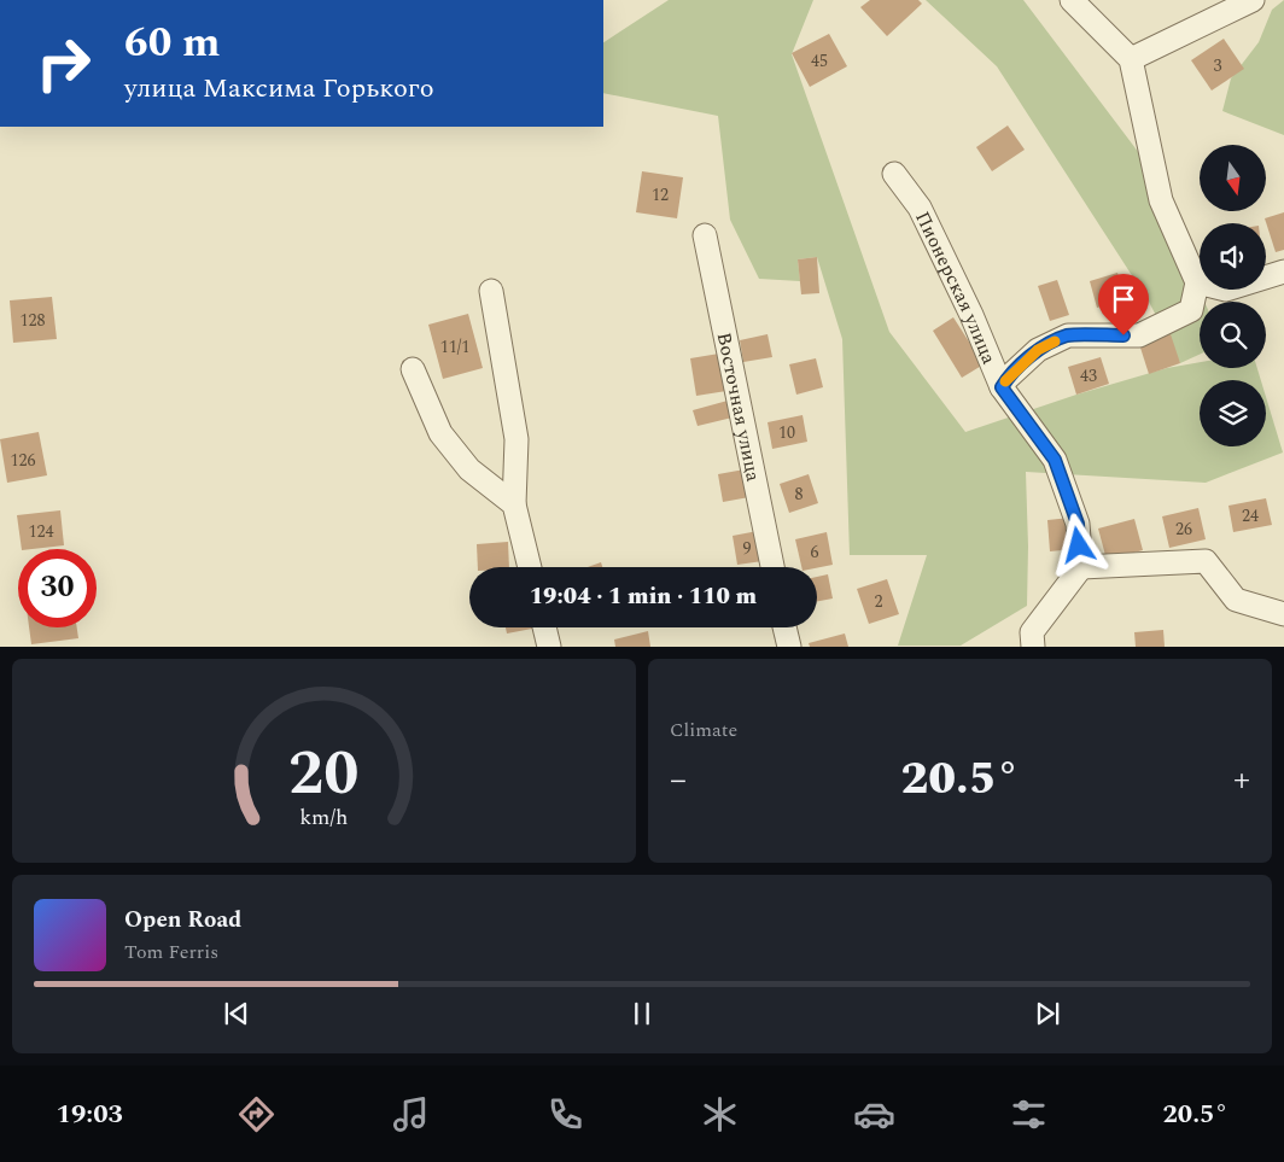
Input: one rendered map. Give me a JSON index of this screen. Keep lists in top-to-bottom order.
{
  "streets": {
    "street": ["Пионерская улица", "Восточная улица"]
  },
  "house_numbers": [
    "45",
    "3",
    "12",
    "128",
    "11/1",
    "43",
    "10",
    "126",
    "8",
    "24",
    "26",
    "124",
    "9",
    "6",
    "2"
  ],
  "north": "bottom",
  "page": {
    "turn": ["60 m", "улица Максима Горького"],
    "limit": "30",
    "trip": "19:04 · 1 min · 110 m",
    "tile": "Climate",
    "heat": ["−", "20.5°", "+"],
    "song": ["Open Road", "Tom Ferris"],
    "tabs": ["19:03", "20.5°"],
    "gauge": ["20", "km/h"]
  }
}
